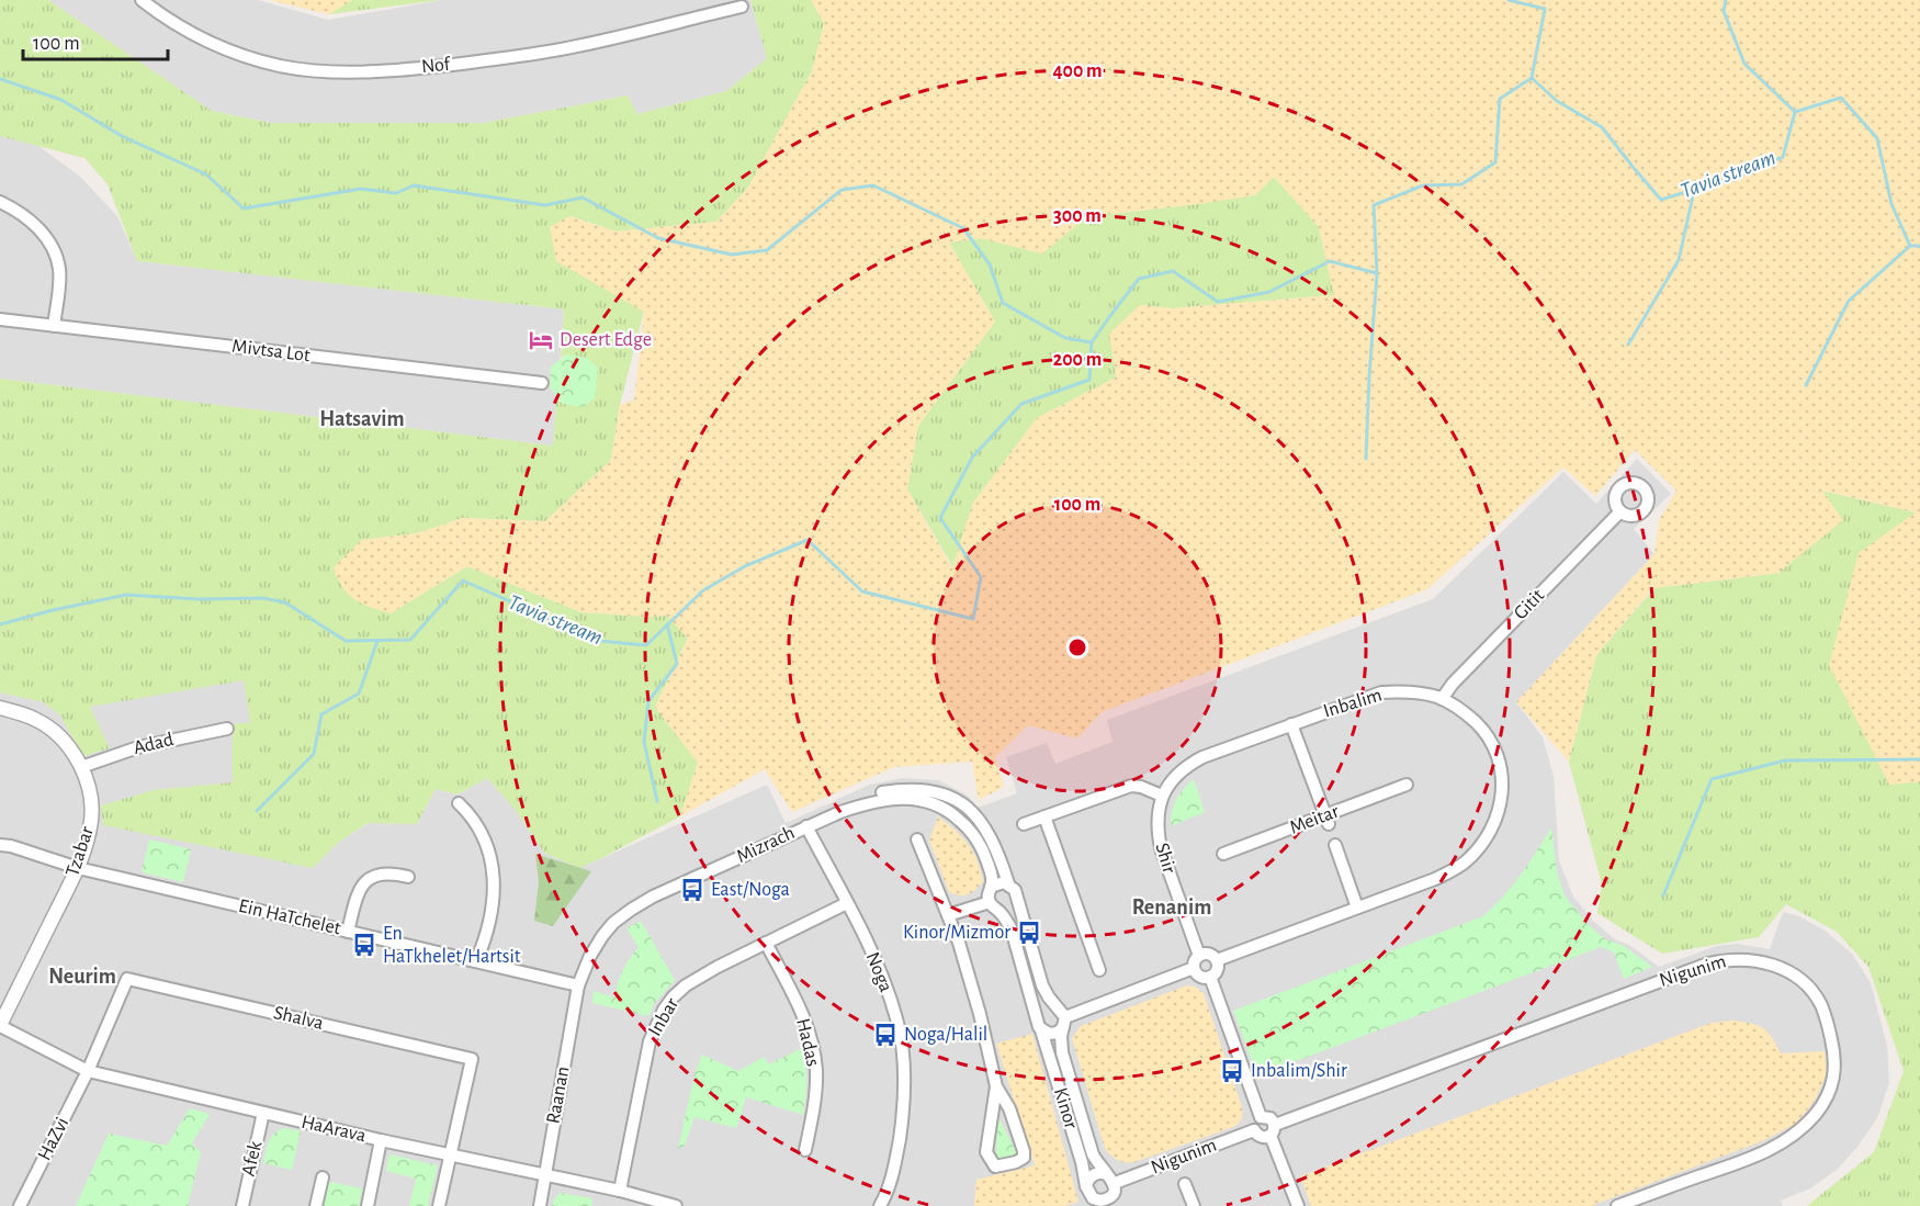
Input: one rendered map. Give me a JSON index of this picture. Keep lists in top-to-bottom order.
{
  "streets": {
    "street": [
      "Nof",
      "Mivtsa Lot",
      "Gitit",
      "Inbalim",
      "Adad",
      "Meitar",
      "Mizrach",
      "Tzabar",
      "Shir",
      "Ein HaTchelet",
      "Nigunim",
      "Noga",
      "Inbar",
      "Shalva",
      "Hadas",
      "Raanan",
      "Kinor",
      "HaArava",
      "HaZvi",
      "Afek"
    ]
  },
  "crossings": [
    ["Gitit", "Inbalim"],
    ["Inbalim", "Shir"],
    ["Adad", "Tzabar"],
    ["Mizrach", "Ein HaTchelet"],
    ["Mizrach", "Noga"],
    ["Mizrach", "Raanan"],
    ["Mizrach", "Kinor"],
    ["Tzabar", "Ein HaTchelet"],
    ["Tzabar", "HaArava"],
    ["Ein HaTchelet", "Raanan"],
    ["Nigunim", "Kinor"],
    ["Noga", "Inbar"],
    ["Inbar", "Hadas"],
    ["Inbar", "HaArava"],
    ["Shalva", "HaArava"],
    ["Shalva", "HaZvi"],
    ["Raanan", "HaArava"],
    ["HaArava", "HaZvi"],
    ["HaArava", "Afek"]
  ],
  "districts": ["Hatsavim", "Renanim", "Neurim"],
  "water": ["Tavia stream"],
  "places": {
    "hotel": ["Desert Edge"],
    "bus stop": [
      "East/Noga",
      "Kinor/Mizmor",
      "En HaTkhelet/Hartsit",
      "Noga/Halil",
      "Inbalim/Shir"
    ]
  },
  "scale_bar": "100 m",
  "rings": [
    "400 m",
    "300 m",
    "200 m",
    "100 m"
  ]
}
